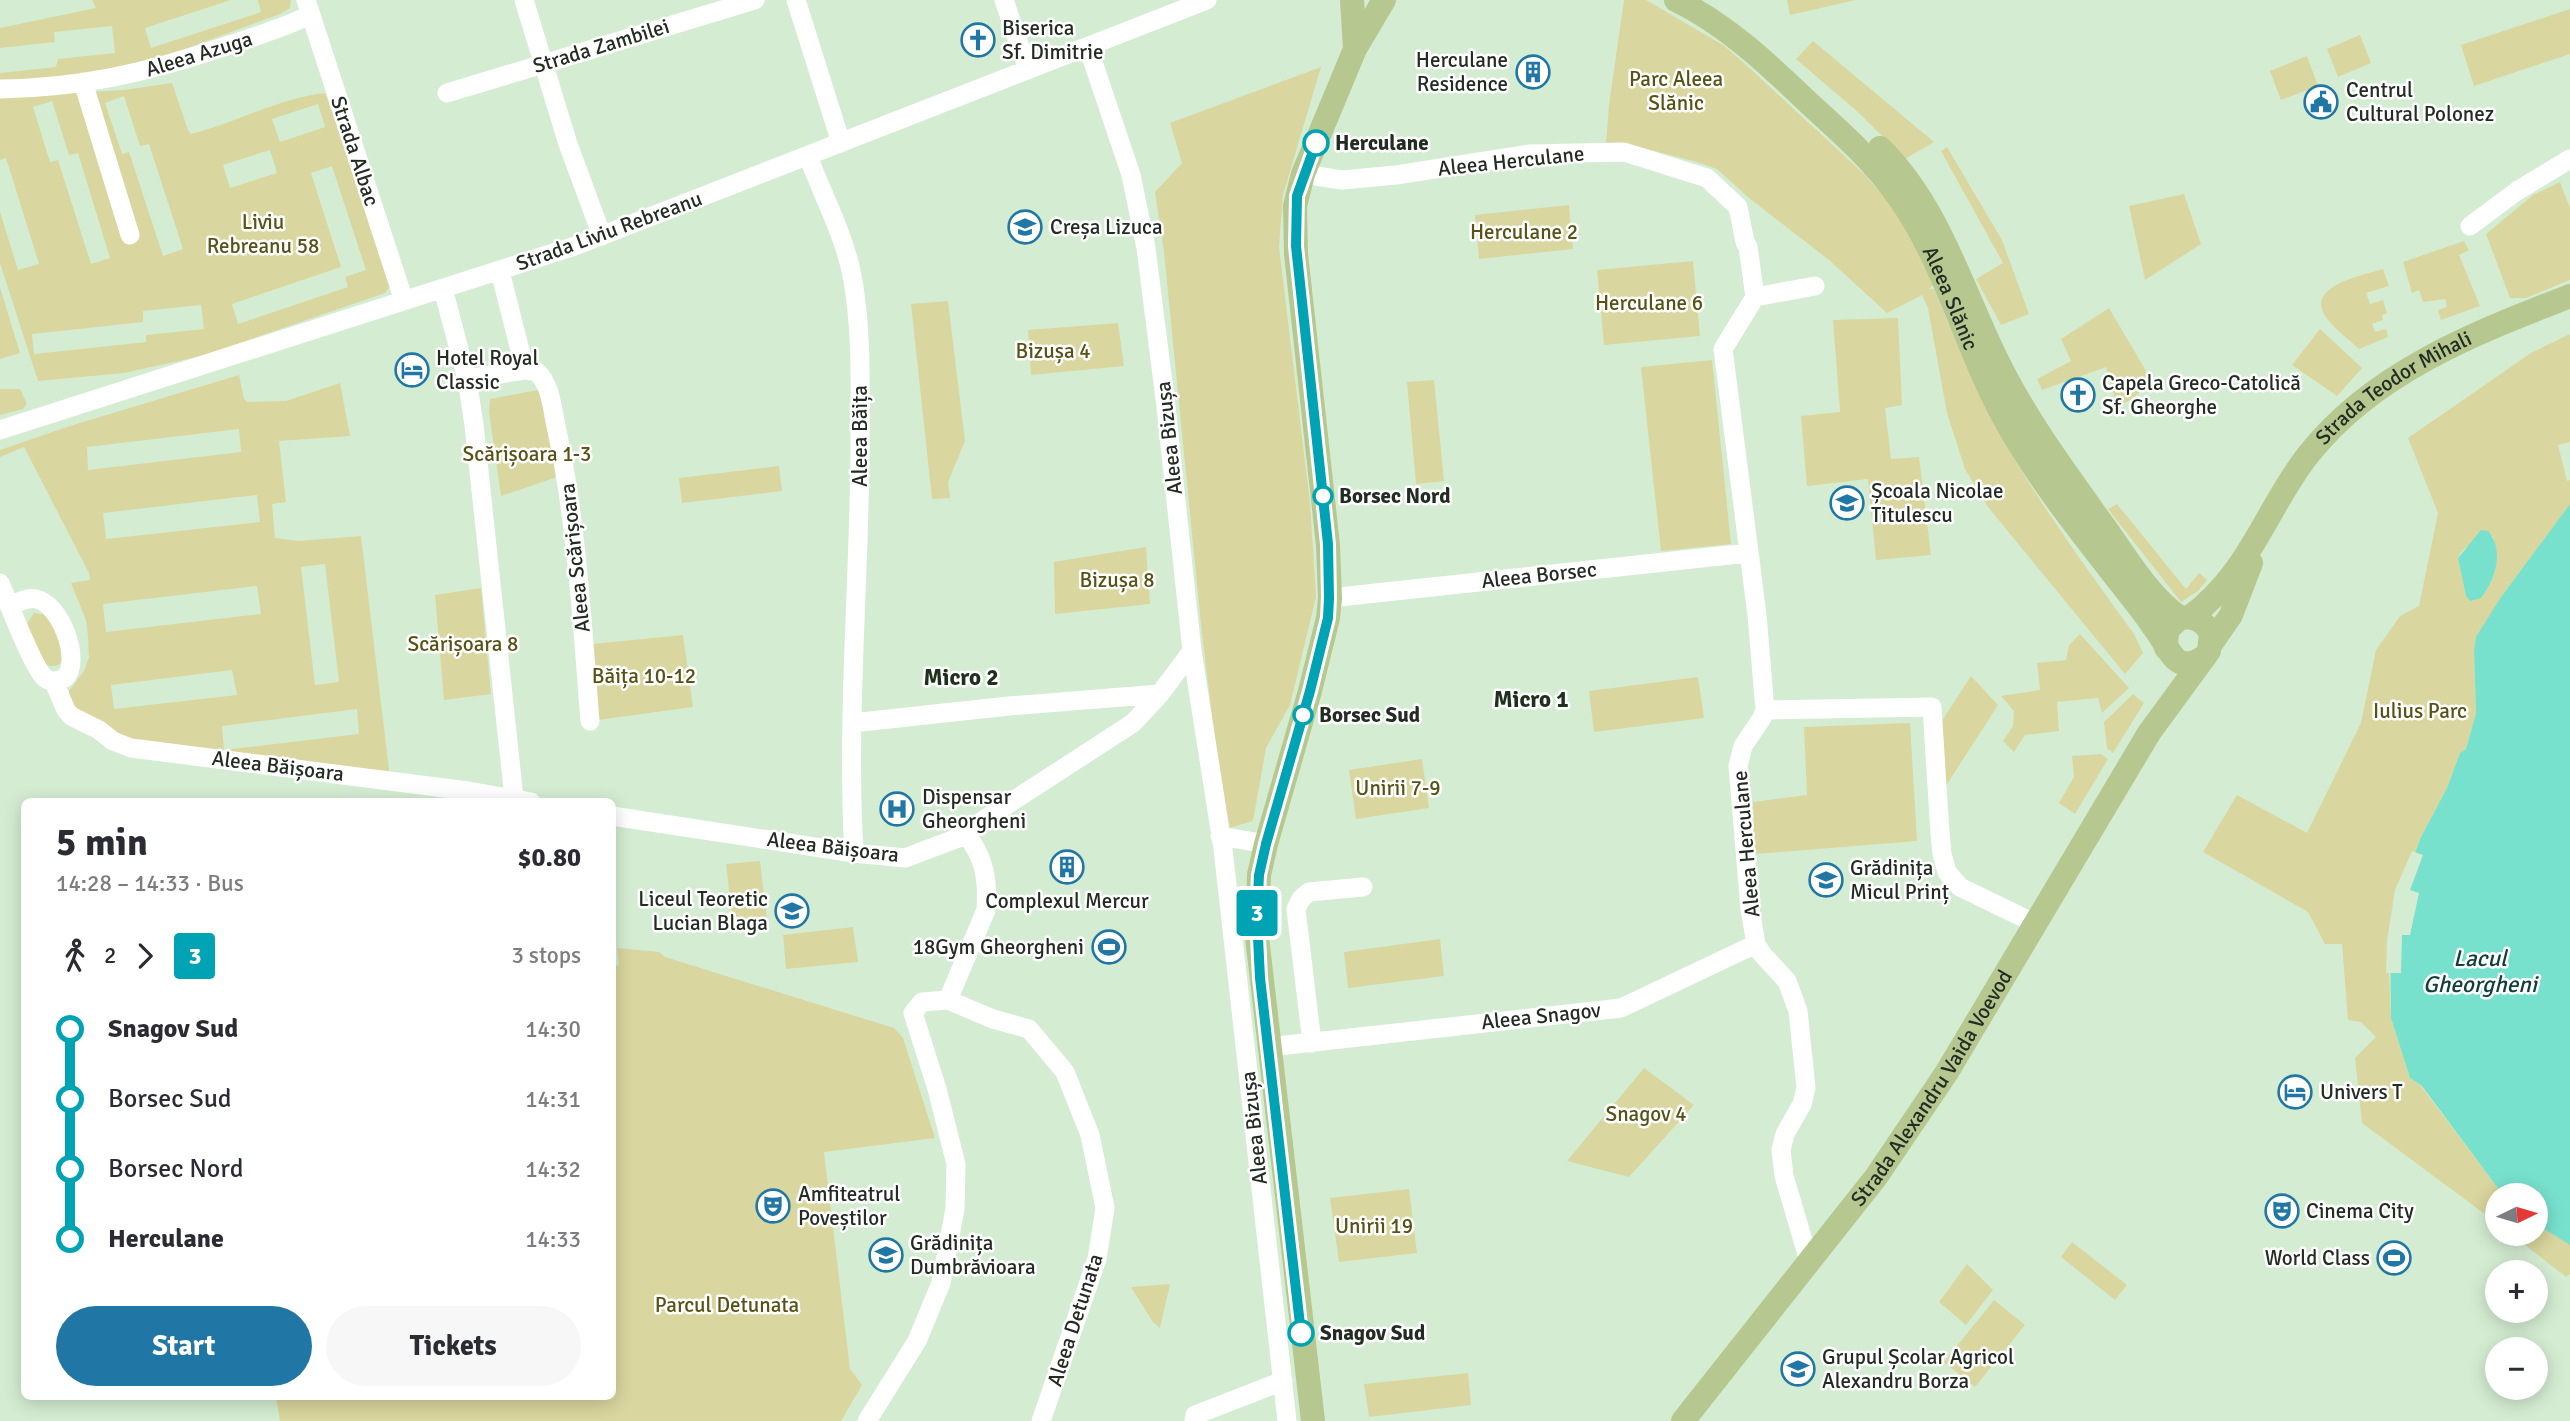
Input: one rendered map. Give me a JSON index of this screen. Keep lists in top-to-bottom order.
{
  "streets": {
    "main road": ["Aleea Slănic", "Strada Teodor Mihali", "Strada Alexandru Vaida Voevod"],
    "street": [
      "Strada Zambilei",
      "Aleea Azuga",
      "Strada Albac",
      "Aleea Herculane",
      "Strada Liviu Rebreanu",
      "Aleea Băița",
      "Aleea Bizușa",
      "Aleea Scărișoara",
      "Aleea Borsec",
      "Aleea Băișoara",
      "Aleea Snagov",
      "Aleea Detunata"
    ]
  },
  "crossings": [
    ["Aleea Azuga", "Strada Albac"],
    ["Strada Albac", "Strada Liviu Rebreanu"],
    ["Aleea Herculane", "Aleea Snagov"],
    ["Aleea Herculane", "Strada Alexandru Vaida Voevod"],
    ["Strada Liviu Rebreanu", "Aleea Băița"],
    ["Strada Liviu Rebreanu", "Aleea Bizușa"],
    ["Aleea Slănic", "Strada Teodor Mihali"],
    ["Aleea Slănic", "Strada Alexandru Vaida Voevod"],
    ["Strada Teodor Mihali", "Strada Alexandru Vaida Voevod"],
    ["Aleea Băița", "Aleea Băișoara"],
    ["Aleea Bizușa", "Aleea Băișoara"]
  ],
  "districts": ["Micro 2", "Micro 1"],
  "water": ["Lacul Gheorgheni"],
  "parks": [
    "Parc Aleea Slănic",
    "Liviu Rebreanu 58",
    "Herculane 2",
    "Herculane 6",
    "Bizușa 4",
    "Scărișoara 1-3",
    "Bizușa 8",
    "Scărișoara 8",
    "Băița 10-12",
    "Iulius Parc",
    "Unirii 7-9",
    "Snagov 4",
    "Unirii 19",
    "Parcul Detunata"
  ],
  "places": {
    "church": ["Biserica Sf. Dimitrie", "Capela Greco-Catolică Sf. Gheorghe"],
    "building": ["Herculane Residence", "Complexul Mercur"],
    "public building": ["Centrul Cultural Polonez"],
    "other": [
      "Herculane",
      "Borsec Nord",
      "Borsec Sud",
      "Snagov Sud"
    ],
    "school or university": [
      "Creșa Lizuca",
      "Școala Nicolae Titulescu",
      "Grădinița Micul Prinț",
      "Liceul Teoretic Lucian Blaga",
      "Grădinița Dumbrăvioara",
      "Grupul Școlar Agricol Alexandru Borza"
    ],
    "hotel": ["Hotel Royal Classic", "Univers T"],
    "hospital": ["Dispensar Gheorgheni"],
    "sports": ["18Gym Gheorgheni", "World Class"],
    "theatre": ["Amfiteatrul Poveștilor", "Cinema City"]
  },
  "lines": ["bus line 3"],
  "north": "right",
  "page": {
    "on_map": "3",
    "heading": ["5 min", "14:28 – 14:33 · Bus", "$0.80"],
    "legs": ["2", "3", "3 stops"],
    "list": [
      {
        "name": "Snagov Sud",
        "value": "14:30"
      },
      {
        "name": "Borsec Sud",
        "value": "14:31"
      },
      {
        "name": "Borsec Nord",
        "value": "14:32"
      },
      {
        "name": "Herculane",
        "value": "14:33"
      }
    ],
    "map_buttons": ["+", "−"],
    "buttons": ["Start", "Tickets"]
  }
}
